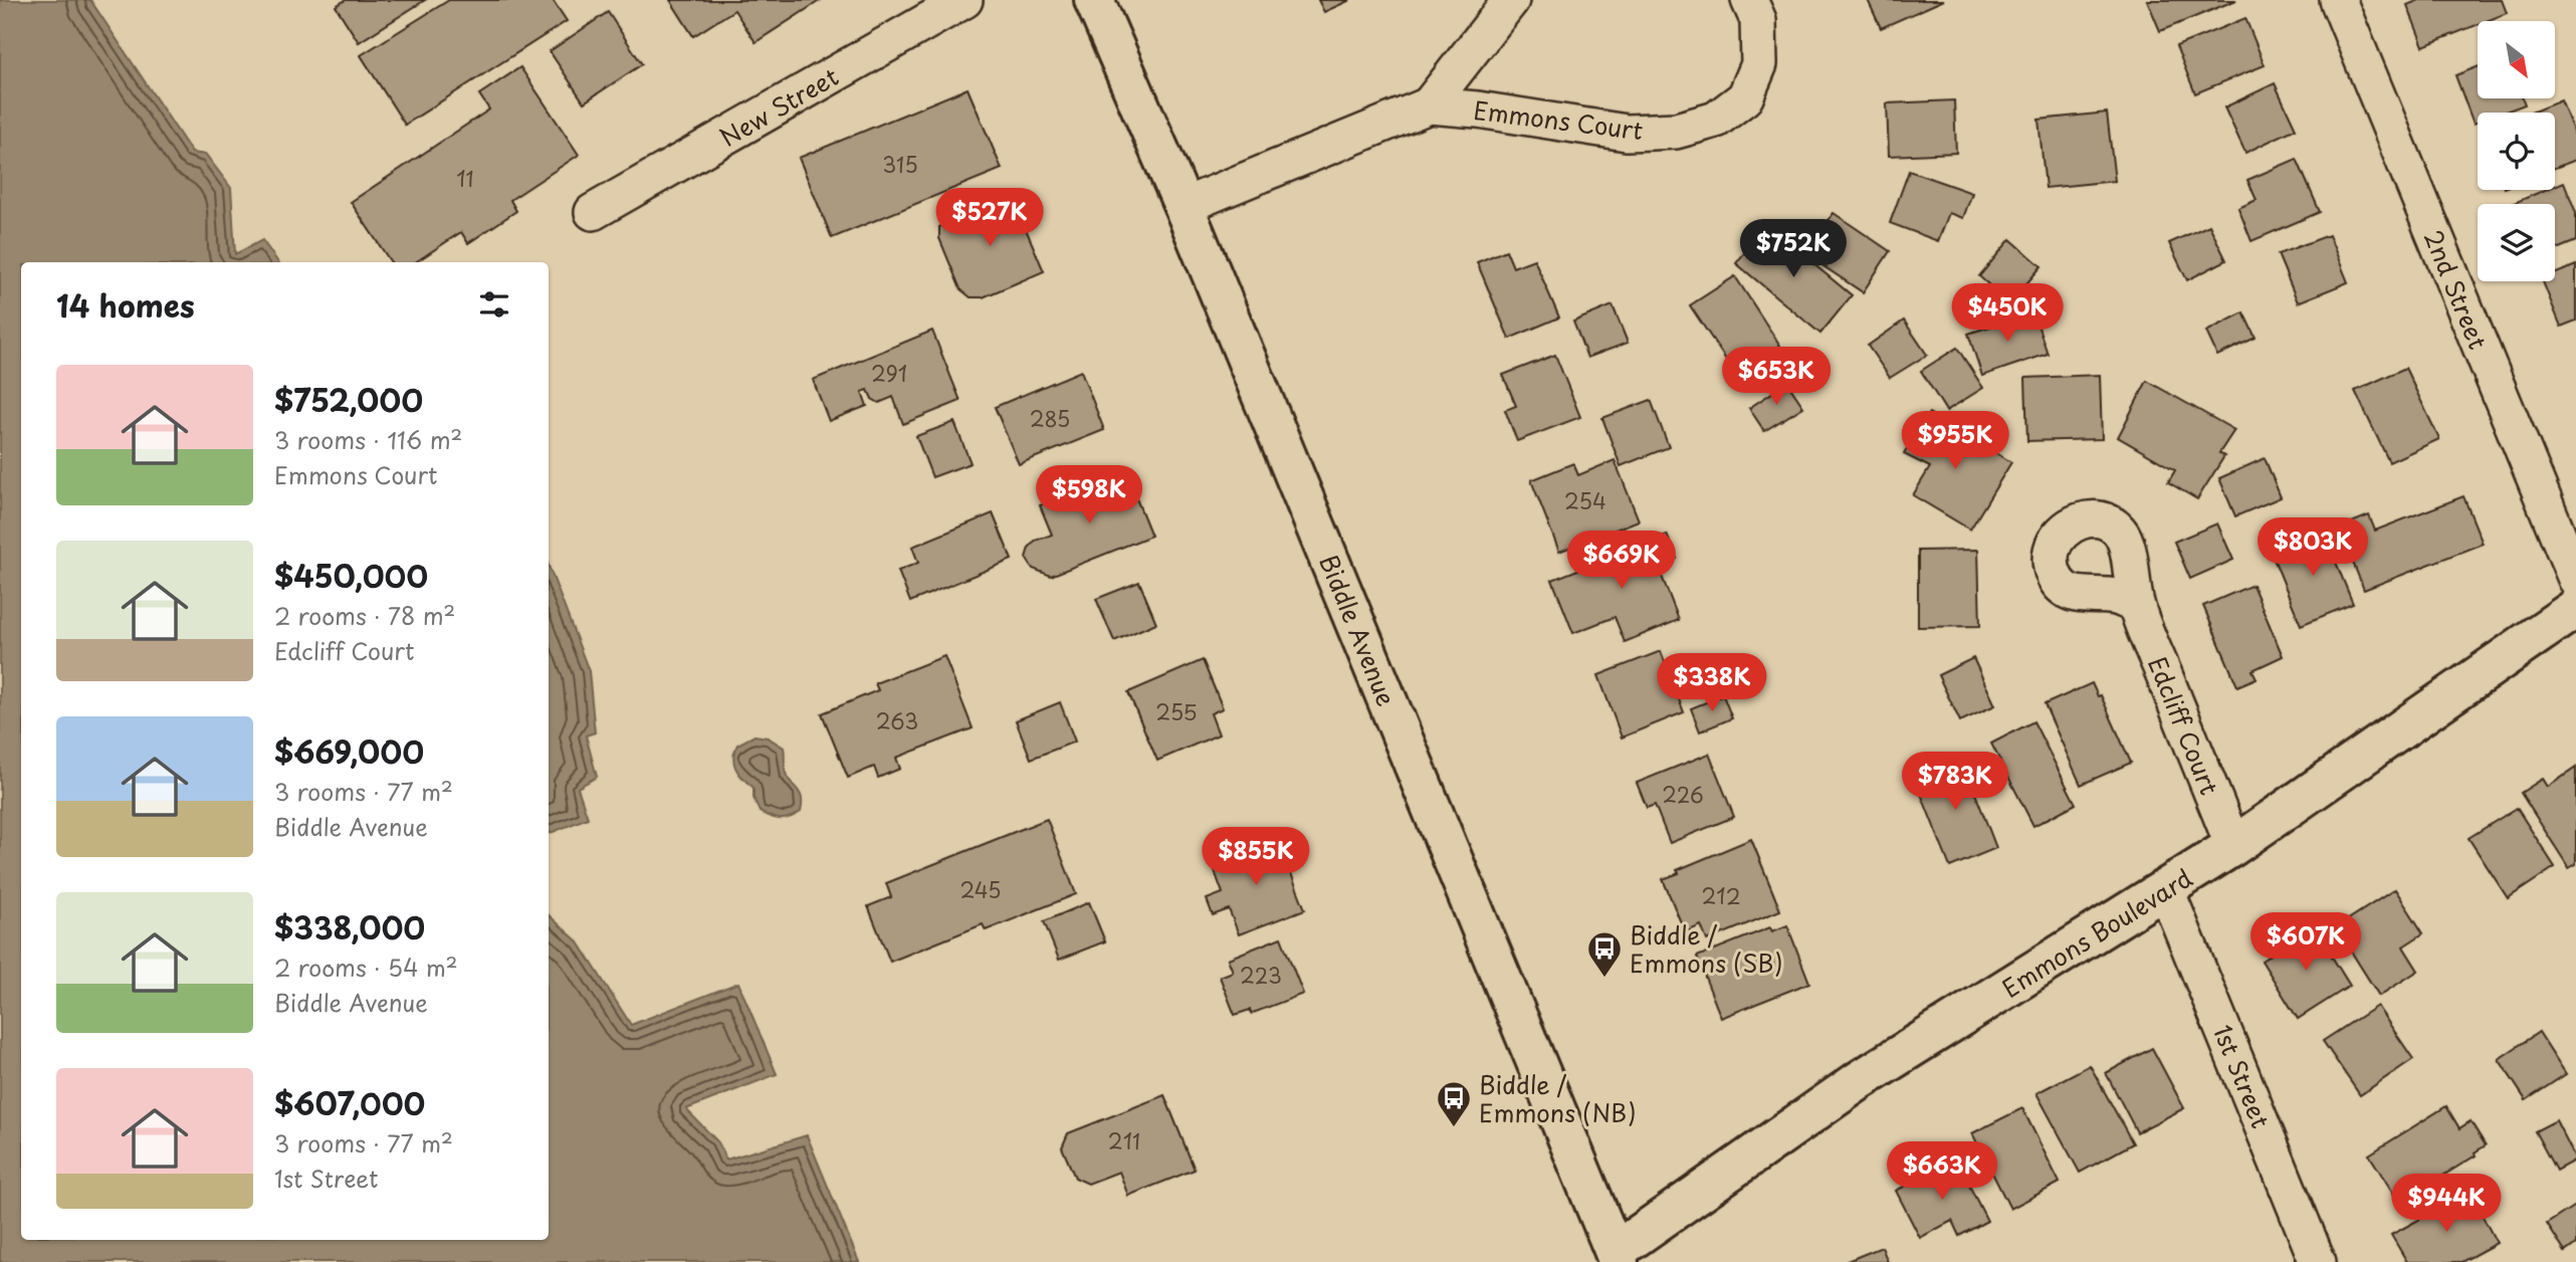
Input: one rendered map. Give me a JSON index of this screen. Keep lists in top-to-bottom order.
{
  "streets": {
    "main road": ["Biddle Avenue", "Emmons Boulevard"],
    "street": [
      "New Street",
      "Emmons Court",
      "2nd Street",
      "Edcliff Court",
      "1st Street"
    ]
  },
  "crossings": [
    ["Emmons Court", "Biddle Avenue"],
    ["Biddle Avenue", "Emmons Boulevard"],
    ["Edcliff Court", "Emmons Boulevard"],
    ["Emmons Boulevard", "1st Street"]
  ],
  "places": {
    "bus stop": ["Biddle / Emmons (SB)", "Biddle / Emmons (NB)"]
  },
  "house_numbers": [
    "315",
    "11",
    "291",
    "285",
    "254",
    "255",
    "263",
    "226",
    "245",
    "212",
    "223",
    "211"
  ],
  "north": "bottom right",
  "page": {
    "price": [
      "$527K",
      "$752K",
      "$450K",
      "$653K",
      "$955K",
      "$598K",
      "$803K",
      "$669K",
      "$338K",
      "$783K",
      "$855K",
      "$607K",
      "$663K",
      "$944K"
    ],
    "heading": "14 homes",
    "list": [
      {
        "name": "$752,000",
        "note": "3 rooms · 116 m² · Emmons Court"
      },
      {
        "name": "$450,000",
        "note": "2 rooms · 78 m² · Edcliff Court"
      },
      {
        "name": "$669,000",
        "note": "3 rooms · 77 m² · Biddle Avenue"
      },
      {
        "name": "$338,000",
        "note": "2 rooms · 54 m² · Biddle Avenue"
      },
      {
        "name": "$607,000",
        "note": "3 rooms · 77 m² · 1st Street"
      }
    ]
  }
}
